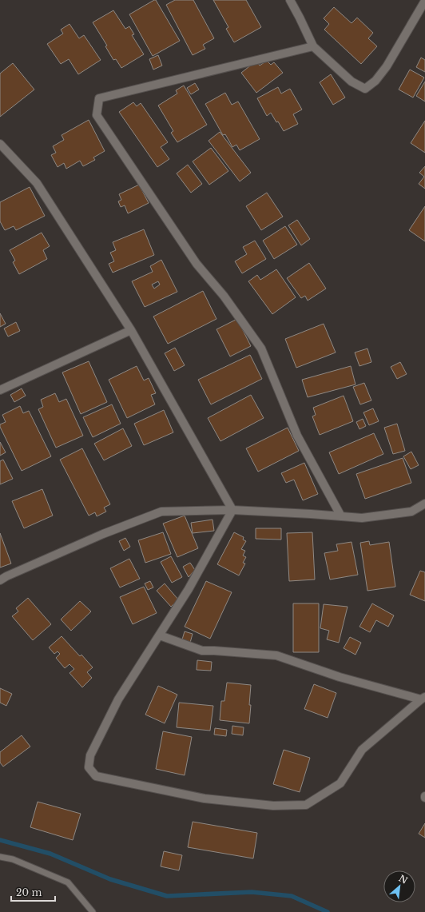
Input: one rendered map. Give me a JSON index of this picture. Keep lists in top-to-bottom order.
{
  "scale_bar": "20 m",
  "north": "top right"
}
